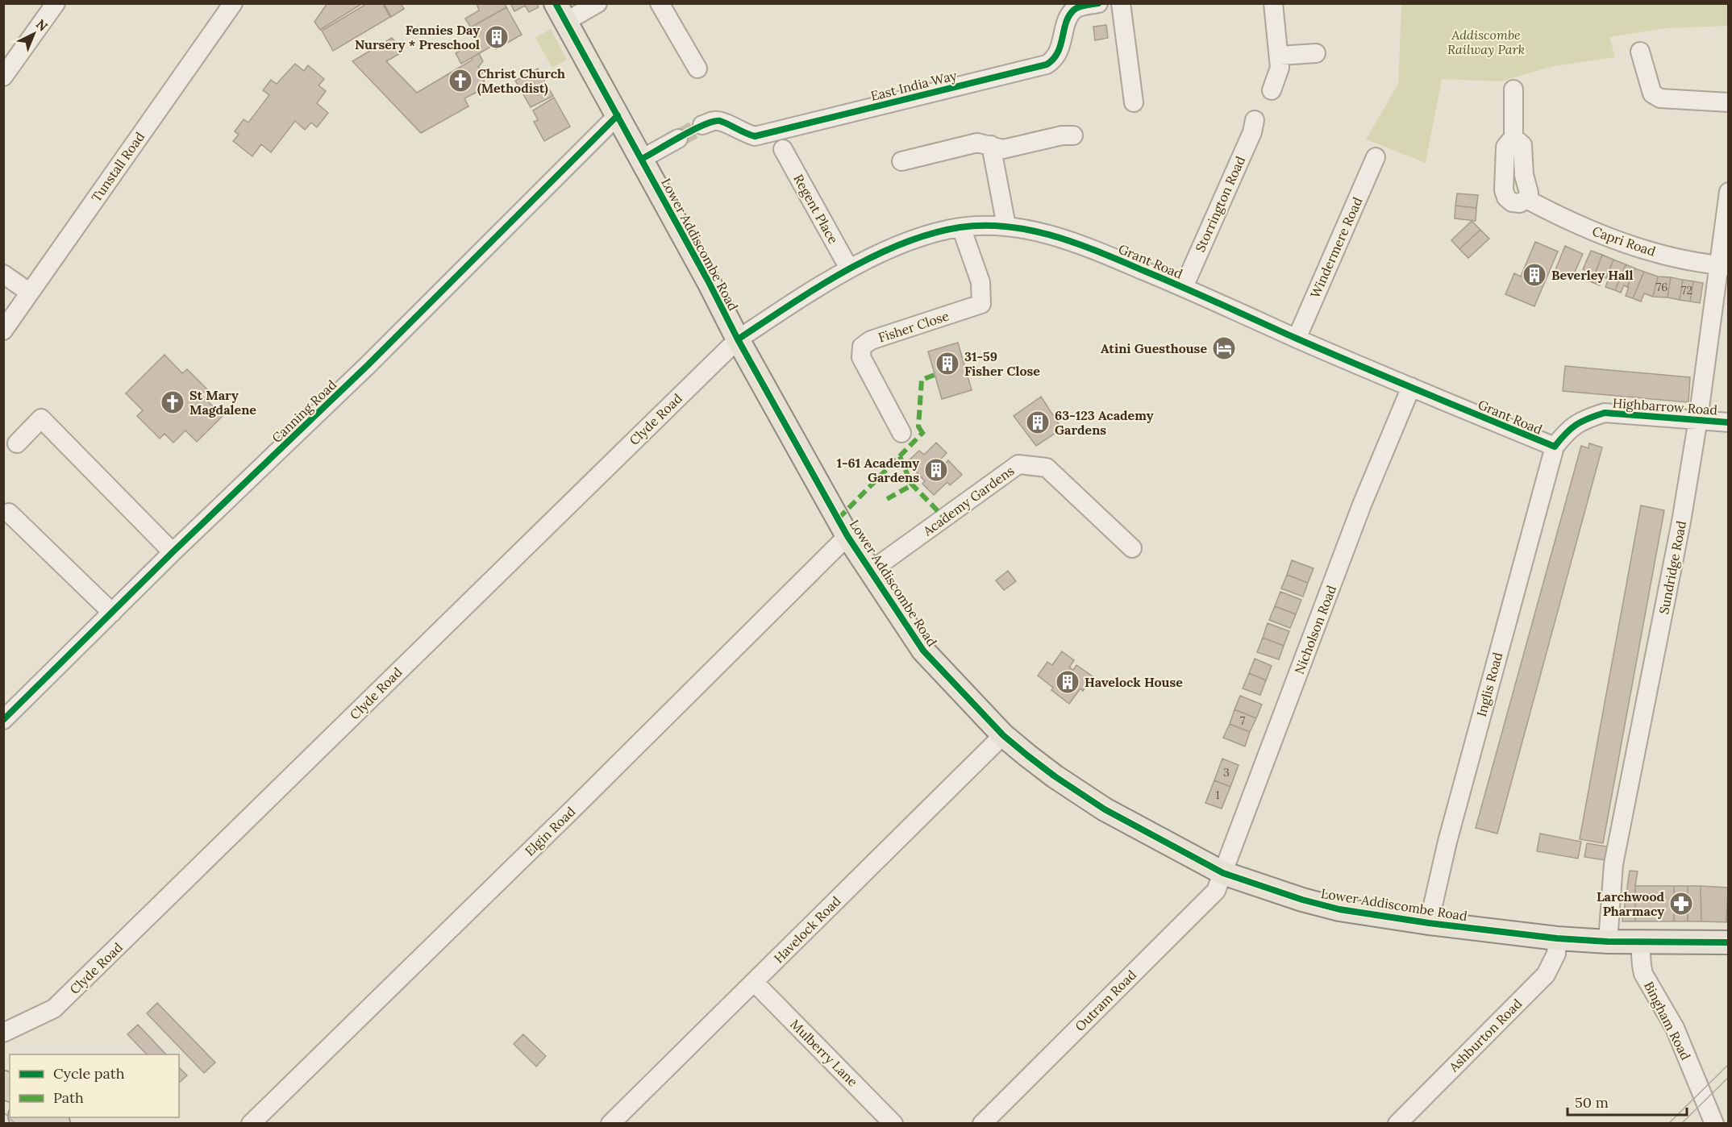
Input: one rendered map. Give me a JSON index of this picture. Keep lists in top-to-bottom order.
{
  "streets": {
    "main road": ["Lower Addiscombe Road"],
    "street": [
      "East India Way",
      "Tunstall Road",
      "Storrington Road",
      "Regent Place",
      "Capri Road",
      "Windermere Road",
      "Grant Road",
      "Fisher Close",
      "Highbarrow Road",
      "Canning Road",
      "Clyde Road",
      "Academy Gardens",
      "Sundridge Road",
      "Nicholson Road",
      "Inglis Road",
      "Elgin Road",
      "Havelock Road",
      "Outram Road",
      "Bingham Road",
      "Ashburton Road",
      "Mulberry Lane"
    ]
  },
  "crossings": [
    ["Storrington Road", "Grant Road"],
    ["Regent Place", "Grant Road"],
    ["Capri Road", "Sundridge Road"],
    ["Lower Addiscombe Road", "Grant Road"],
    ["Lower Addiscombe Road", "Canning Road"],
    ["Lower Addiscombe Road", "Clyde Road"],
    ["Lower Addiscombe Road", "Academy Gardens"],
    ["Lower Addiscombe Road", "Sundridge Road"],
    ["Lower Addiscombe Road", "Nicholson Road"],
    ["Lower Addiscombe Road", "Inglis Road"],
    ["Lower Addiscombe Road", "Elgin Road"],
    ["Lower Addiscombe Road", "Havelock Road"],
    ["Lower Addiscombe Road", "Outram Road"],
    ["Lower Addiscombe Road", "Bingham Road"],
    ["Lower Addiscombe Road", "Ashburton Road"],
    ["Windermere Road", "Grant Road"],
    ["Grant Road", "Fisher Close"],
    ["Grant Road", "Highbarrow Road"],
    ["Grant Road", "Clyde Road"],
    ["Grant Road", "Nicholson Road"],
    ["Grant Road", "Inglis Road"],
    ["Highbarrow Road", "Sundridge Road"],
    ["Highbarrow Road", "Inglis Road"],
    ["Nicholson Road", "Outram Road"],
    ["Havelock Road", "Mulberry Lane"]
  ],
  "parks": ["Addiscombe Railway Park"],
  "places": {
    "building": [
      "Fennies Day Nursery * Preschool",
      "Beverley Hall",
      "31-59 Fisher Close",
      "63-123 Academy Gardens",
      "1-61 Academy Gardens",
      "Havelock House"
    ],
    "church": ["Christ Church (Methodist)", "St Mary Magdalene"],
    "hotel": ["Atini Guesthouse"],
    "pharmacy": ["Larchwood Pharmacy"]
  },
  "house_numbers": [
    "76",
    "72",
    "7",
    "3",
    "1"
  ],
  "legend": ["Cycle path", "Path"],
  "scale_bar": "50 m",
  "north": "top right"
}
